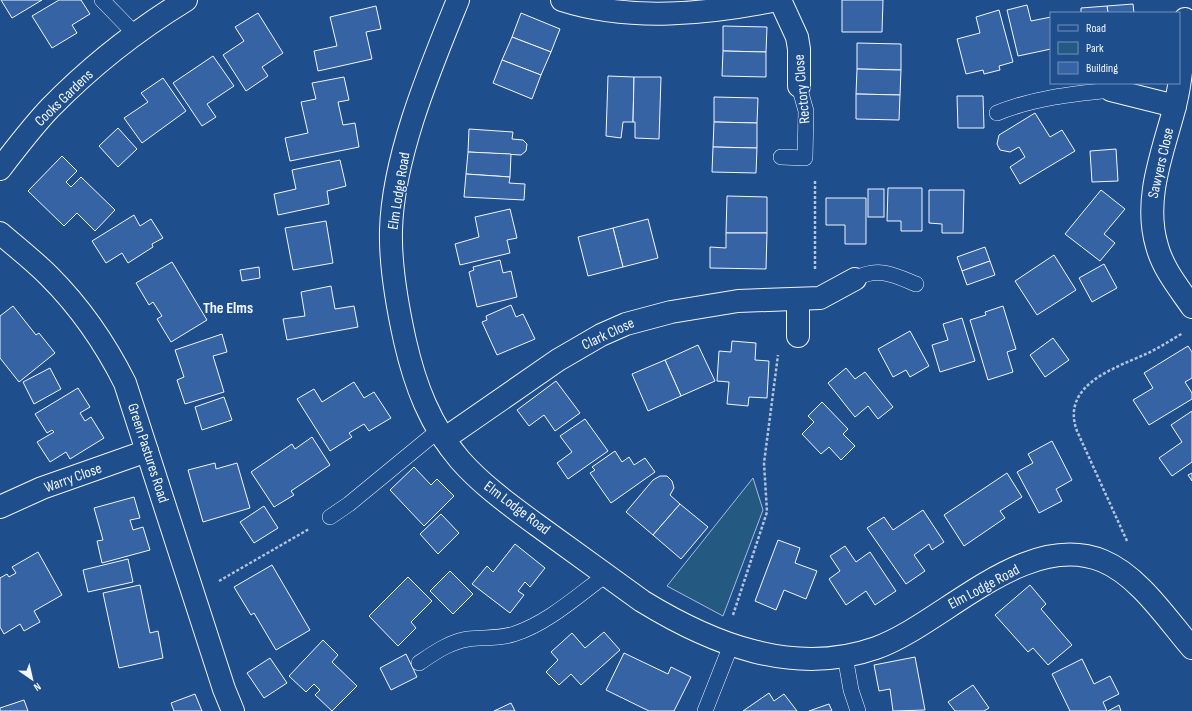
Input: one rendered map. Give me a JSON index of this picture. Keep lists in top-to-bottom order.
{
  "streets": {
    "street": [
      "Rectory Close",
      "Cooks Gardens",
      "Sawyers Close",
      "Elm Lodge Road",
      "Clark Close",
      "Green Pastures Road",
      "Warry Close"
    ]
  },
  "crossings": [
    ["Elm Lodge Road", "Clark Close"],
    ["Green Pastures Road", "Warry Close"]
  ],
  "districts": ["The Elms"],
  "legend": ["Road", "Park", "Building"],
  "north": "bottom right"
}
